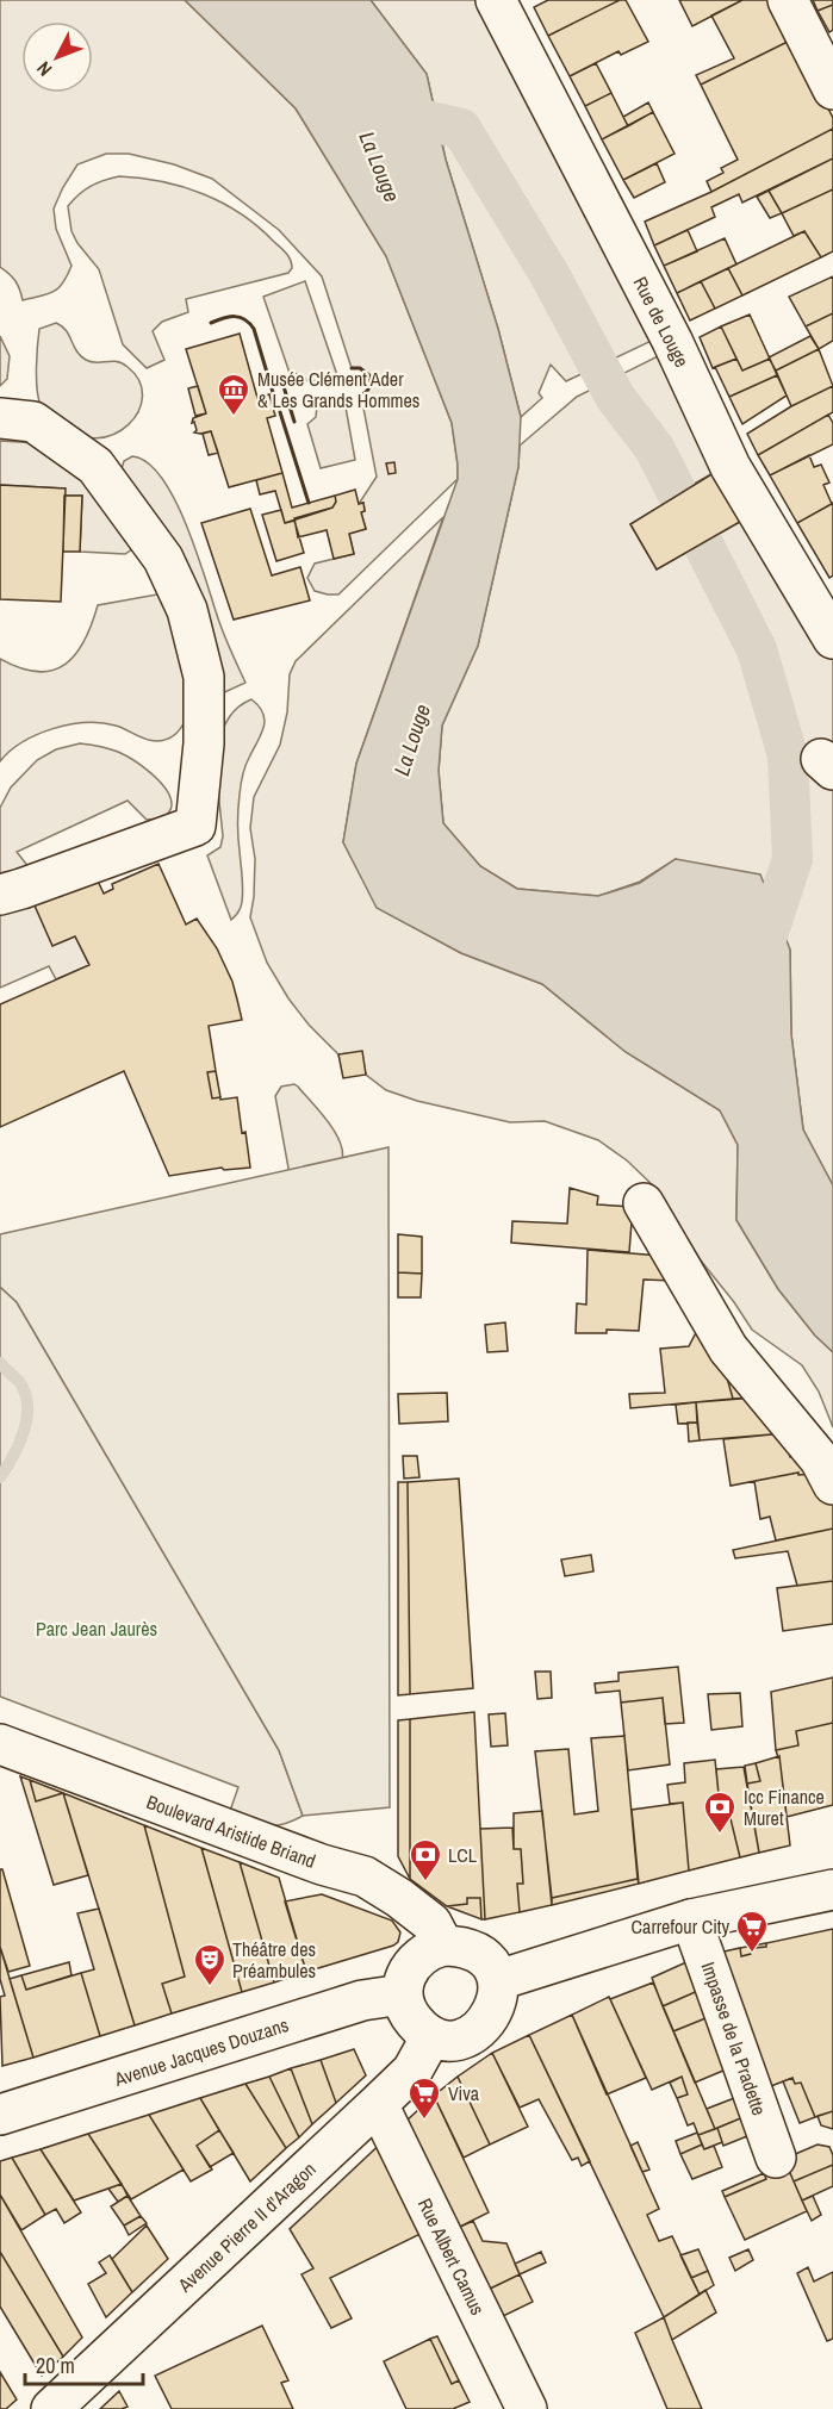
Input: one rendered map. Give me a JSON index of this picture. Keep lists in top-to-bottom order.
{
  "streets": {
    "street": [
      "Rue de Louge",
      "Boulevard Aristide Briand",
      "Impasse de la Pradette",
      "Avenue Jacques Douzans",
      "Avenue Pierre II d'Aragon",
      "Rue Albert Camus"
    ]
  },
  "crossings": [
    ["Boulevard Aristide Briand", "Avenue Jacques Douzans"],
    ["Boulevard Aristide Briand", "Avenue Pierre II d'Aragon"],
    ["Avenue Jacques Douzans", "Avenue Pierre II d'Aragon"],
    ["Avenue Pierre II d'Aragon", "Rue Albert Camus"]
  ],
  "water": ["La Louge"],
  "parks": ["Parc Jean Jaurès"],
  "places": {
    "museum": ["Musée Clément Ader & Les Grands Hommes"],
    "bank": ["Icc Finance Muret", "LCL"],
    "supermarket": ["Carrefour City", "Viva"],
    "theatre": ["Théâtre des Préambules"]
  },
  "scale_bar": "20 m",
  "north": "bottom left"
}
